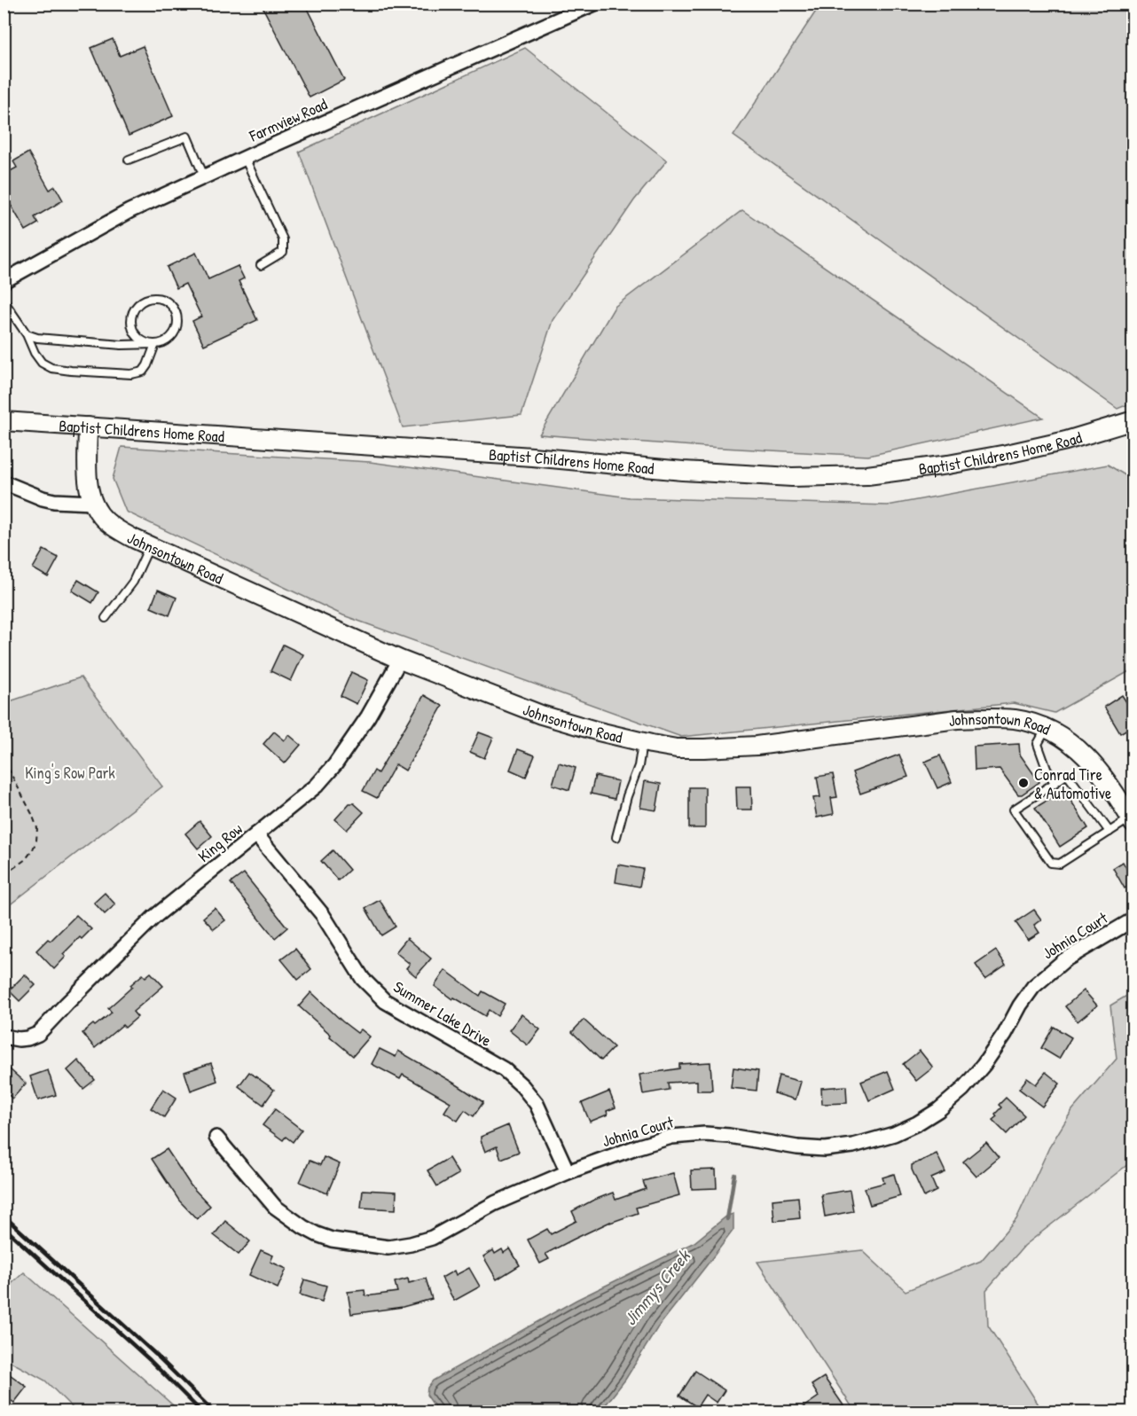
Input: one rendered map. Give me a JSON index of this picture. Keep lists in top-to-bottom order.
{
  "streets": {
    "street": [
      "Farmview Road",
      "Baptist Childrens Home Road",
      "Johnsontown Road",
      "King Row",
      "Johnia Court",
      "Summer Lake Drive"
    ]
  },
  "crossings": [
    ["Johnsontown Road", "King Row"],
    ["King Row", "Summer Lake Drive"],
    ["Johnia Court", "Summer Lake Drive"]
  ],
  "water": ["Jimmys Creek"],
  "parks": ["King's Row Park"],
  "places": ["Conrad Tire & Automotive"]
}
